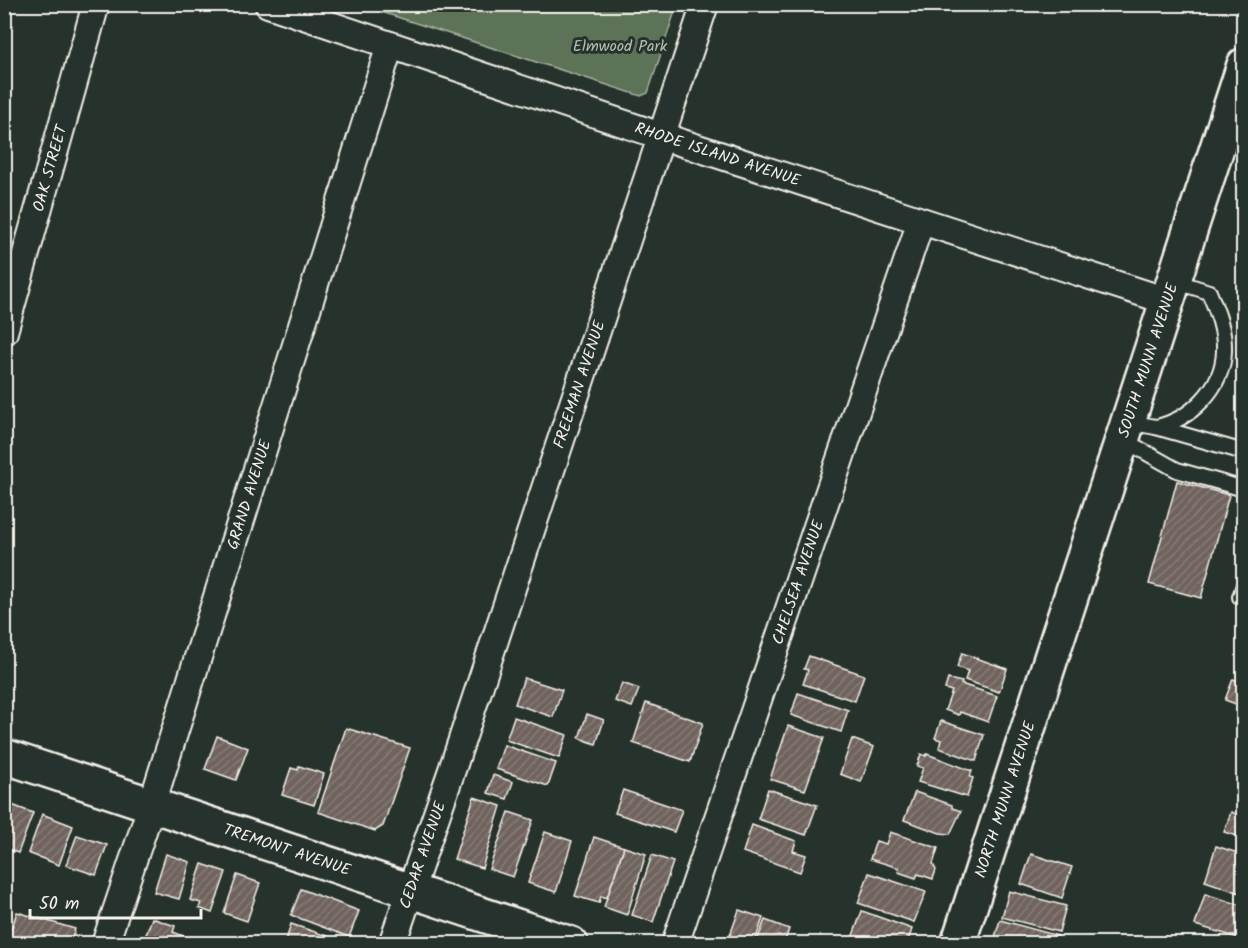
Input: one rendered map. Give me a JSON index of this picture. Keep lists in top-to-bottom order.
{
  "streets": {
    "main road": ["SOUTH MUNN AVENUE", "NORTH MUNN AVENUE", "TREMONT AVENUE"],
    "street": [
      "RHODE ISLAND AVENUE",
      "OAK STREET",
      "FREEMAN AVENUE",
      "GRAND AVENUE",
      "CHELSEA AVENUE",
      "CEDAR AVENUE"
    ]
  },
  "crossings": [
    ["RHODE ISLAND AVENUE", "SOUTH MUNN AVENUE"],
    ["RHODE ISLAND AVENUE", "FREEMAN AVENUE"],
    ["RHODE ISLAND AVENUE", "GRAND AVENUE"],
    ["RHODE ISLAND AVENUE", "CHELSEA AVENUE"],
    ["SOUTH MUNN AVENUE", "NORTH MUNN AVENUE"],
    ["FREEMAN AVENUE", "CEDAR AVENUE"],
    ["GRAND AVENUE", "TREMONT AVENUE"],
    ["TREMONT AVENUE", "CEDAR AVENUE"]
  ],
  "parks": ["Elmwood Park"],
  "scale_bar": "50 m"
}
